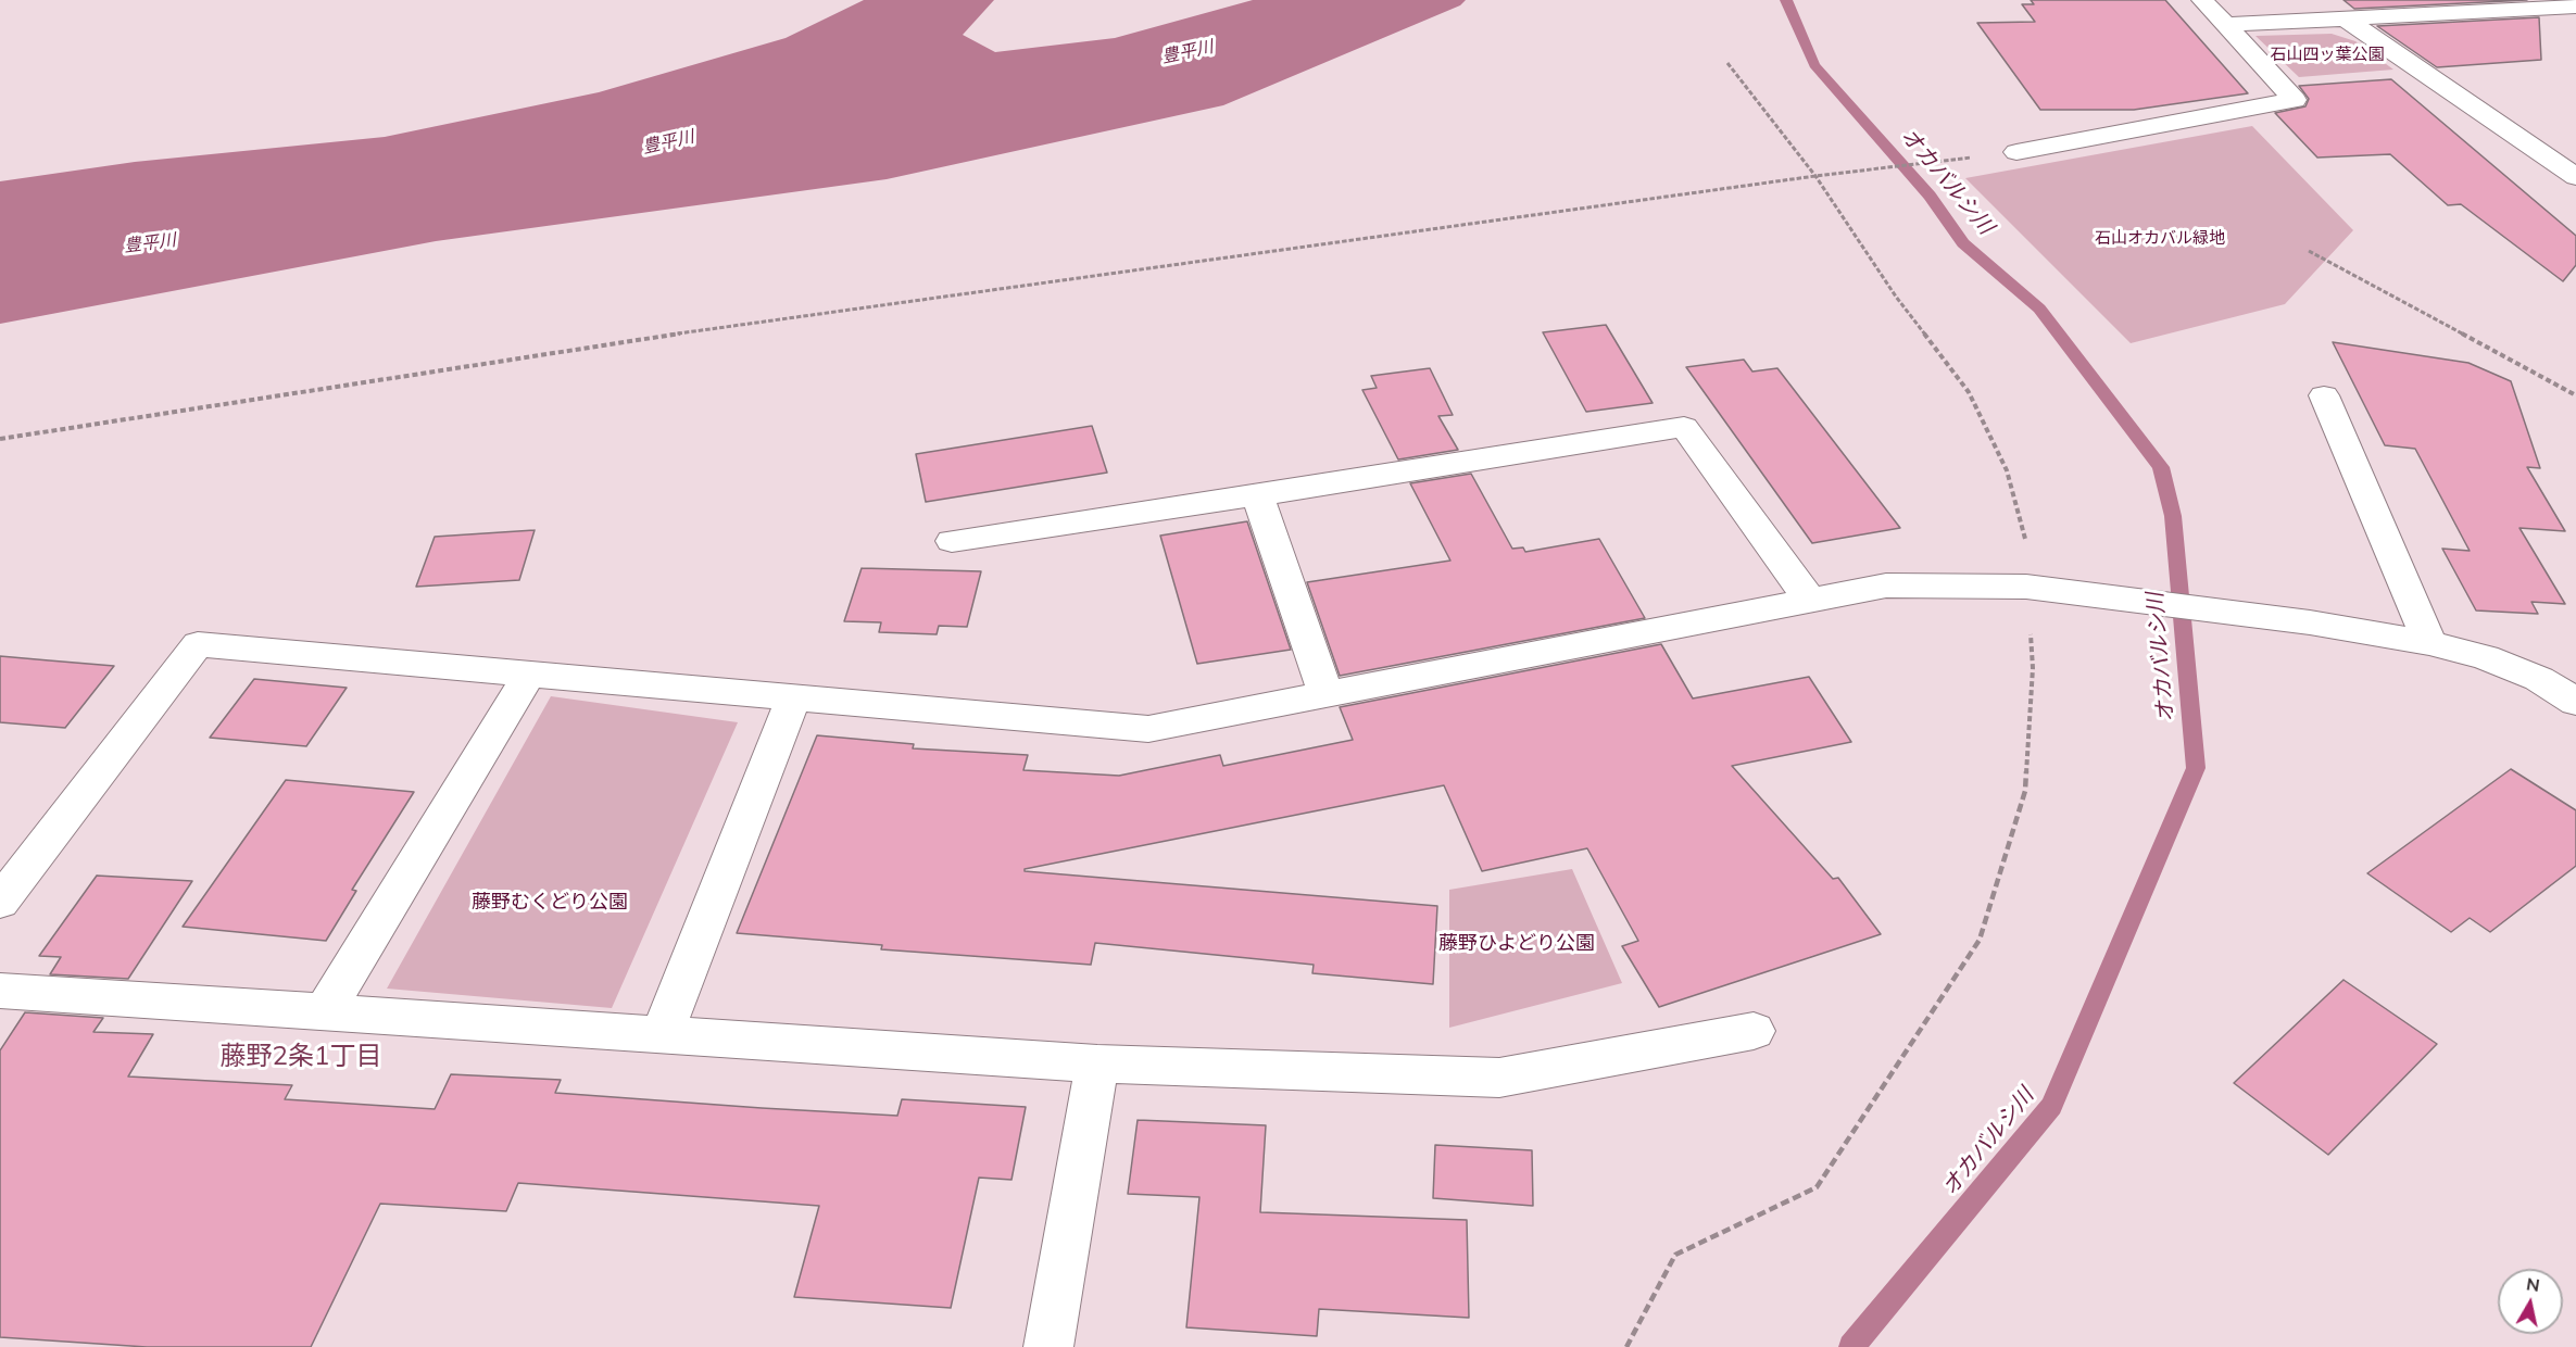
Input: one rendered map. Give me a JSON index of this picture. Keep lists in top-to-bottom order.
{
  "districts": ["藤野2条1丁目"],
  "water": ["豊平川", "オカバルシ川"],
  "parks": [
    "石山四ッ葉公園",
    "石山オカバル緑地",
    "藤野むくどり公園",
    "藤野ひよどり公園"
  ],
  "north": "top"
}
